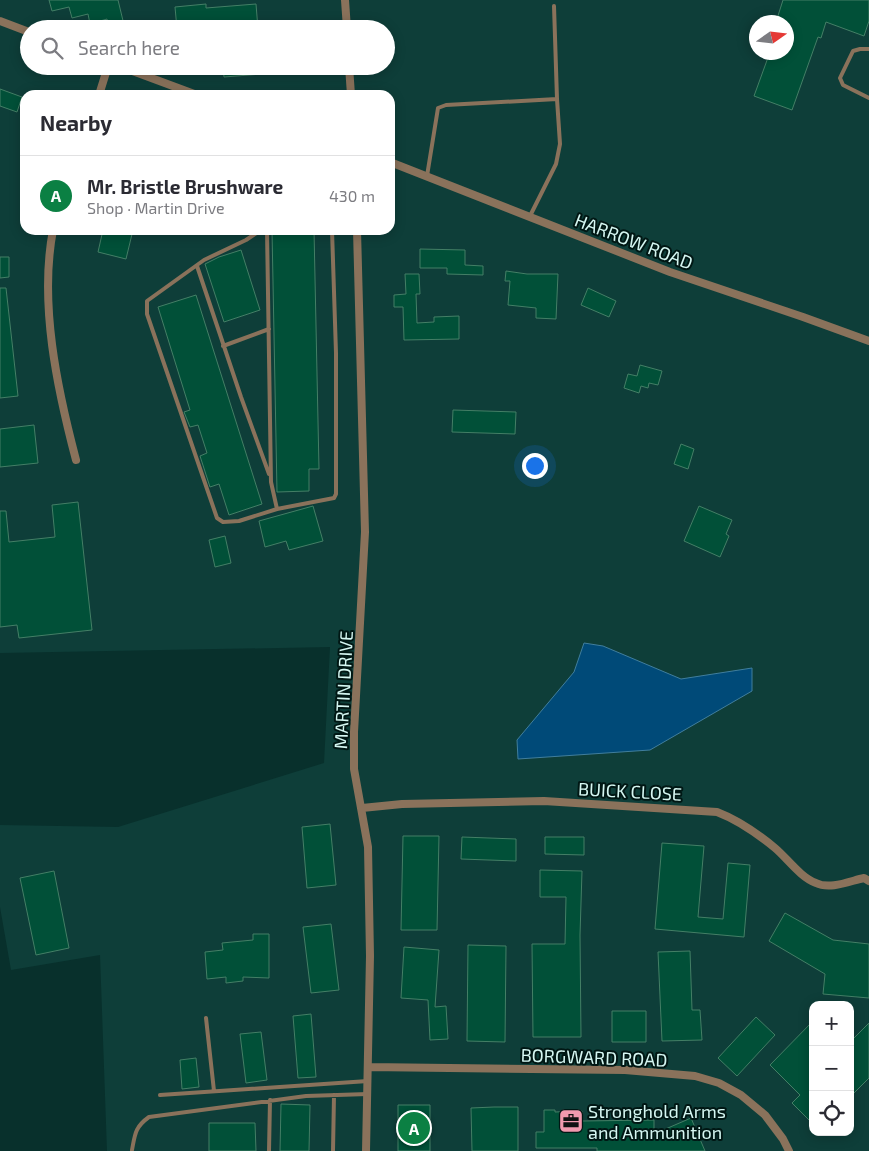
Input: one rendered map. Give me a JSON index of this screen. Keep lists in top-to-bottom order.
{
  "streets": {
    "street": [
      "HARROW ROAD",
      "MARTIN DRIVE",
      "BUICK CLOSE",
      "BORGWARD ROAD"
    ]
  },
  "crossings": [
    ["MARTIN DRIVE", "BUICK CLOSE"],
    ["MARTIN DRIVE", "BORGWARD ROAD"]
  ],
  "places": {
    "office": ["Stronghold Arms and Ammunition"]
  },
  "north": "right",
  "page": {
    "search": "Search here",
    "heading": "Nearby",
    "list": [
      {
        "mark": "A",
        "name": "Mr. Bristle Brushware",
        "note": "Shop · Martin Drive",
        "value": "430 m"
      }
    ],
    "map_buttons": ["+", "−"],
    "pins": "A"
  }
}
